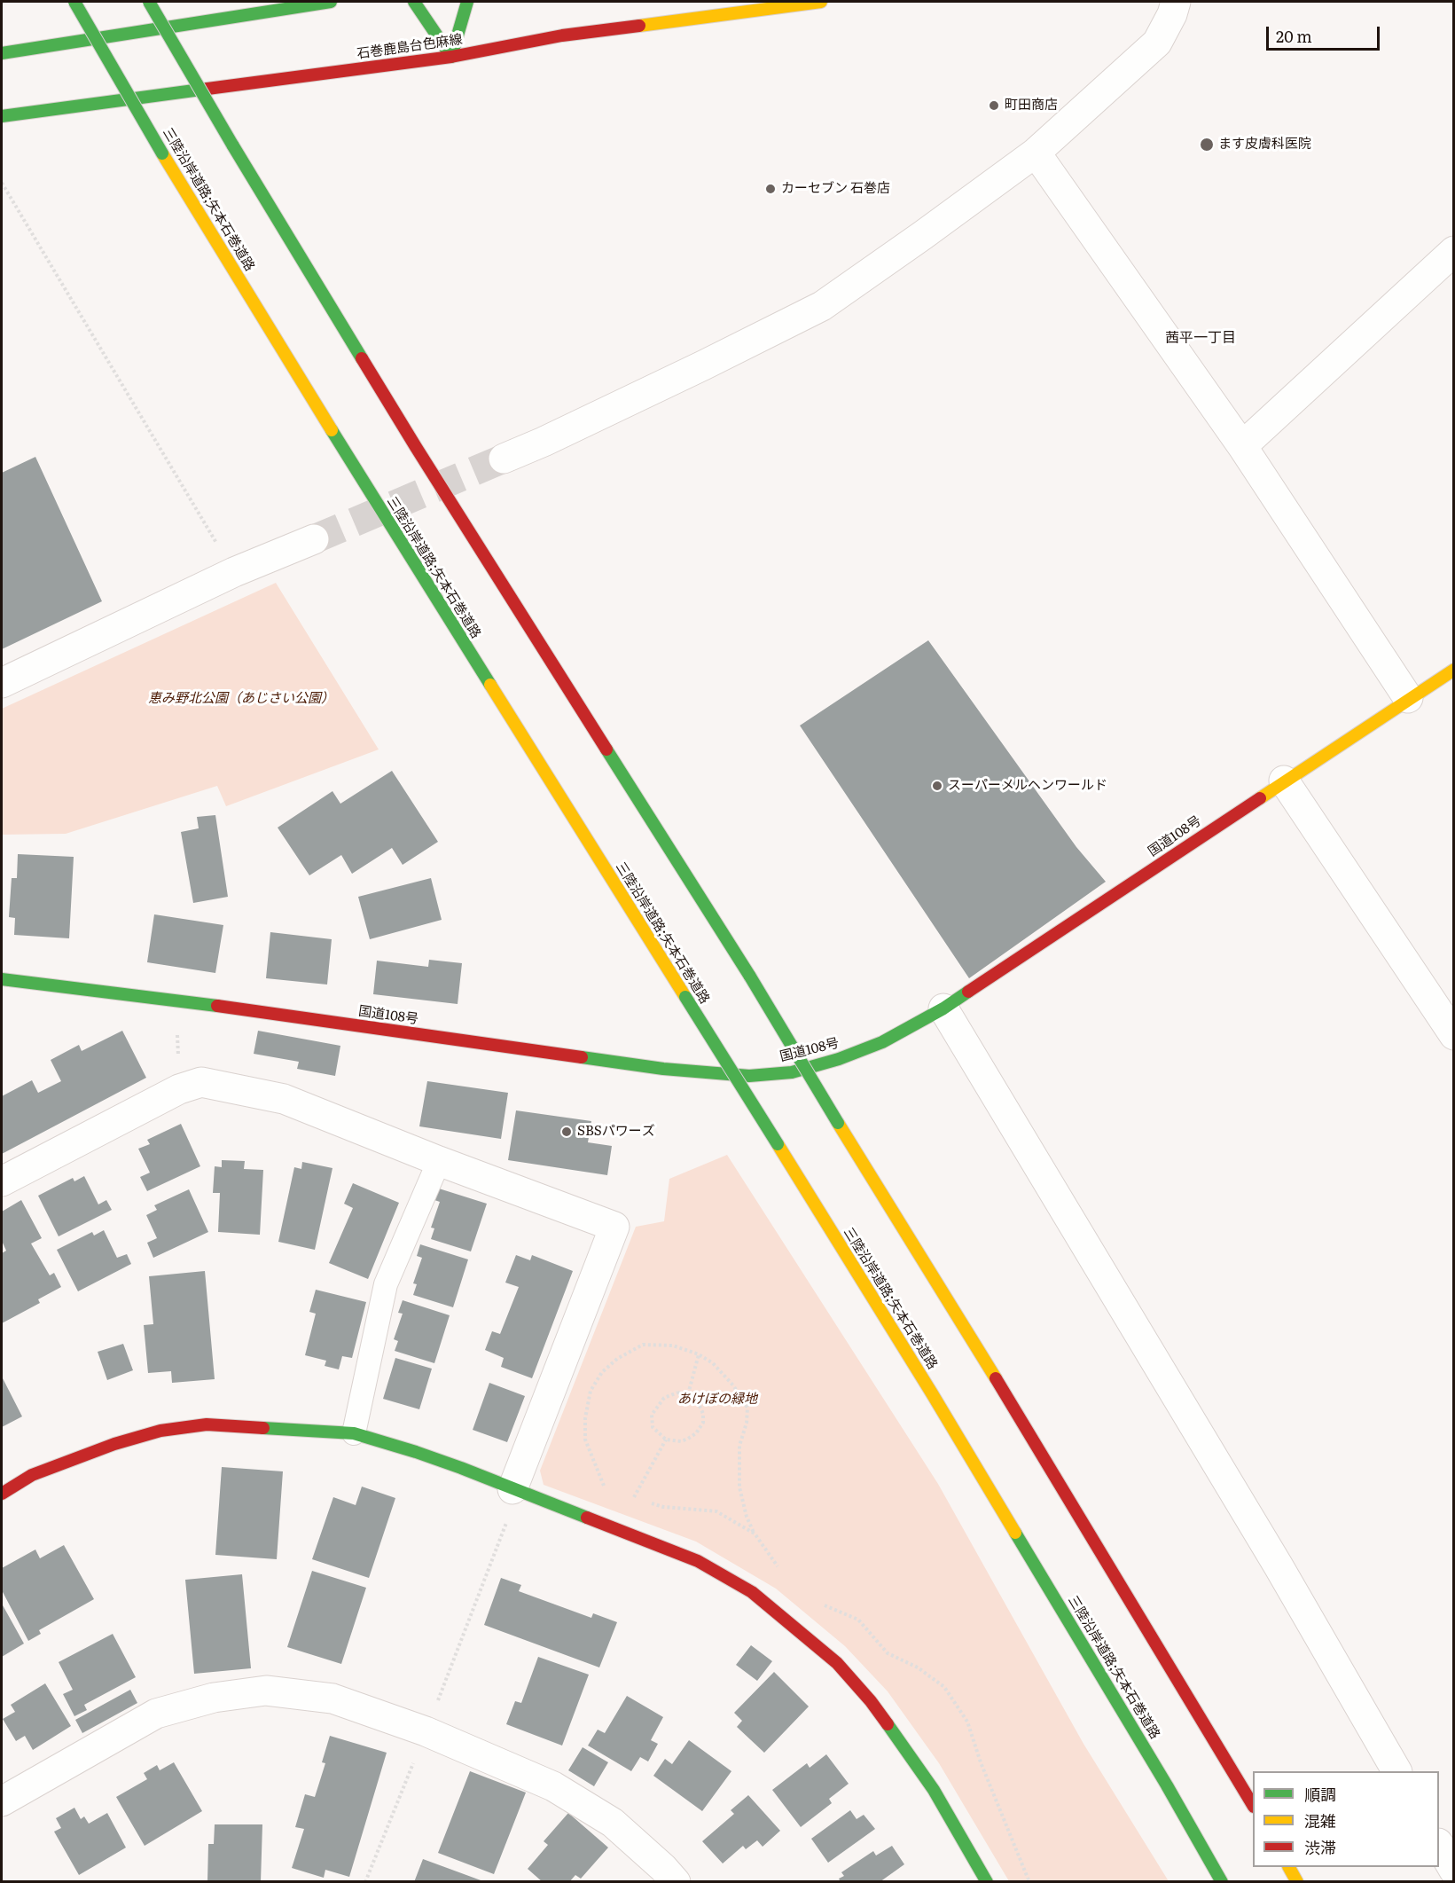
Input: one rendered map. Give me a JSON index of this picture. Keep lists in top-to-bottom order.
{
  "streets": {
    "main road": ["石巻鹿島台色麻線", "三陸沿岸道路;矢本石巻道路", "国道108号"]
  },
  "districts": ["茜平一丁目"],
  "parks": ["恵み野北公園（あじさい公園）", "あけぼの緑地"],
  "places": [
    "町田商店",
    "ます皮膚科医院",
    "カーセブン 石巻店",
    "スーパーメルヘンワールド",
    "SBSパワーズ"
  ],
  "legend": ["順調", "混雑", "渋滞"],
  "scale_bar": "20 m"
}
